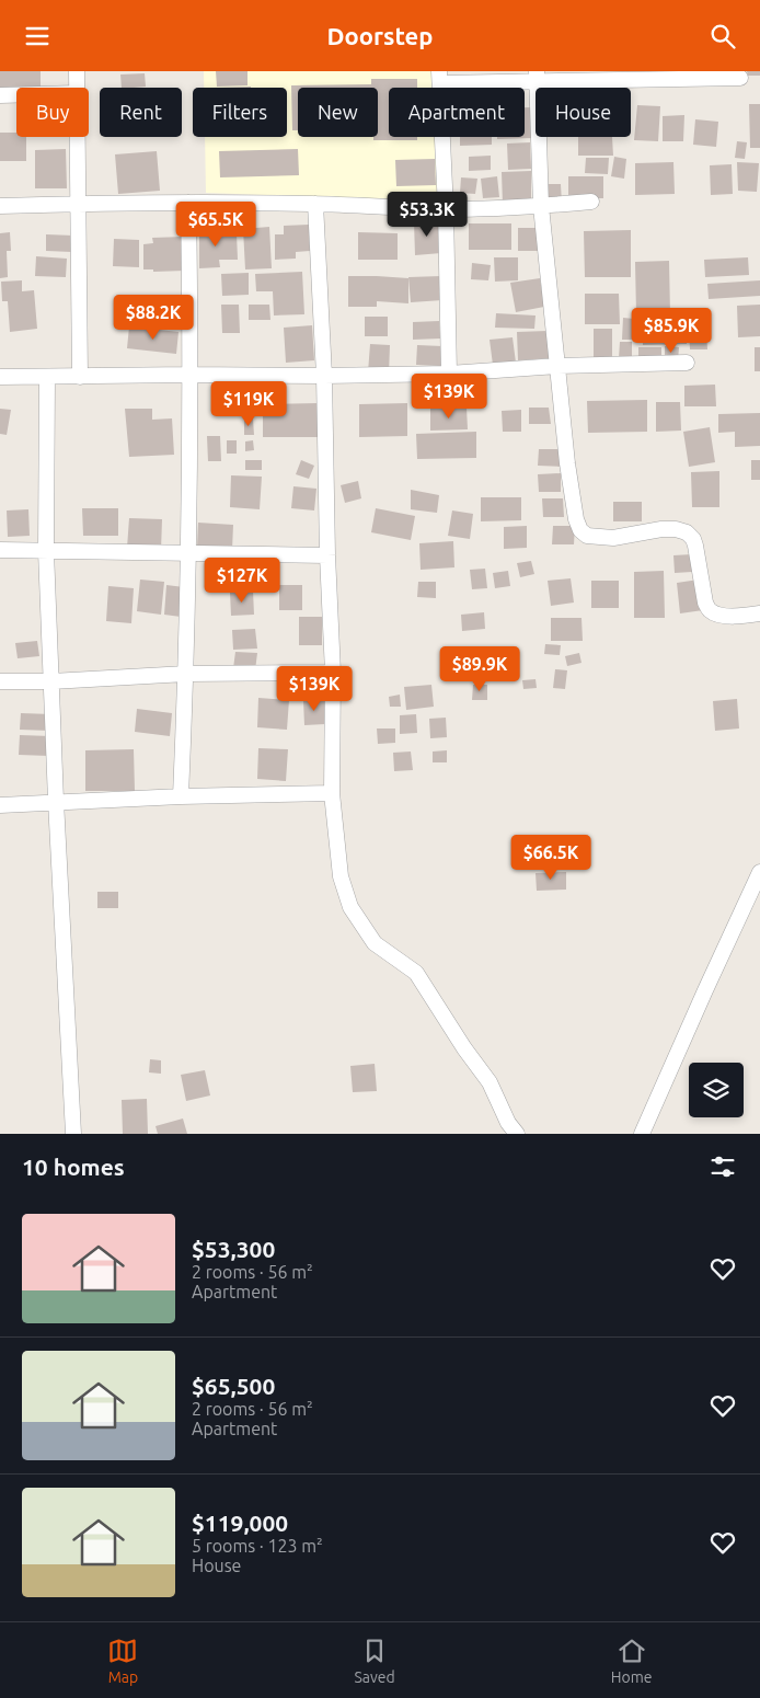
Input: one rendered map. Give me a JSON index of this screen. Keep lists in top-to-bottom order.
{
  "page": {
    "header": "Doorstep",
    "chip": [
      "Buy",
      "Rent",
      "Filters",
      "New",
      "Apartment",
      "House"
    ],
    "price": [
      "$53.3K",
      "$65.5K",
      "$88.2K",
      "$85.9K",
      "$139K",
      "$119K",
      "$127K",
      "$89.9K",
      "$139K",
      "$66.5K"
    ],
    "heading": "10 homes",
    "list": [
      {
        "name": "$53,300",
        "note": "2 rooms · 56 m² · Apartment"
      },
      {
        "name": "$65,500",
        "note": "2 rooms · 56 m² · Apartment"
      },
      {
        "name": "$119,000",
        "note": "5 rooms · 123 m² · House"
      }
    ],
    "tabs": ["Map", "Saved", "Home"]
  }
}
